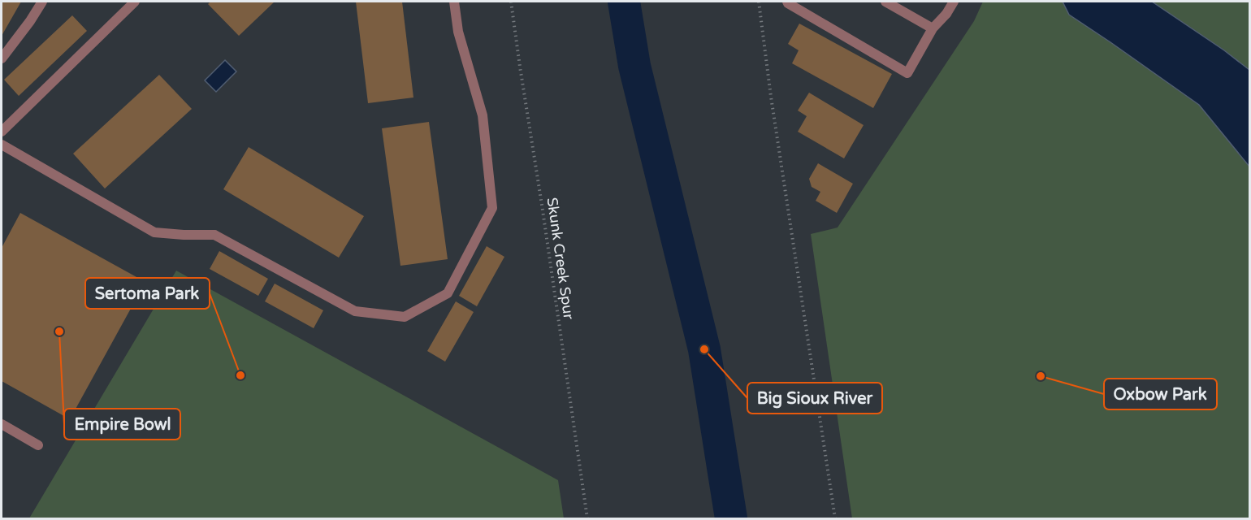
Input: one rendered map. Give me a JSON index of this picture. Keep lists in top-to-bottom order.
{
  "streets": {
    "path": ["Skunk Creek Spur"]
  },
  "places": [
    "Empire Bowl",
    "Big Sioux River",
    "Sertoma Park",
    "Oxbow Park"
  ]
}
